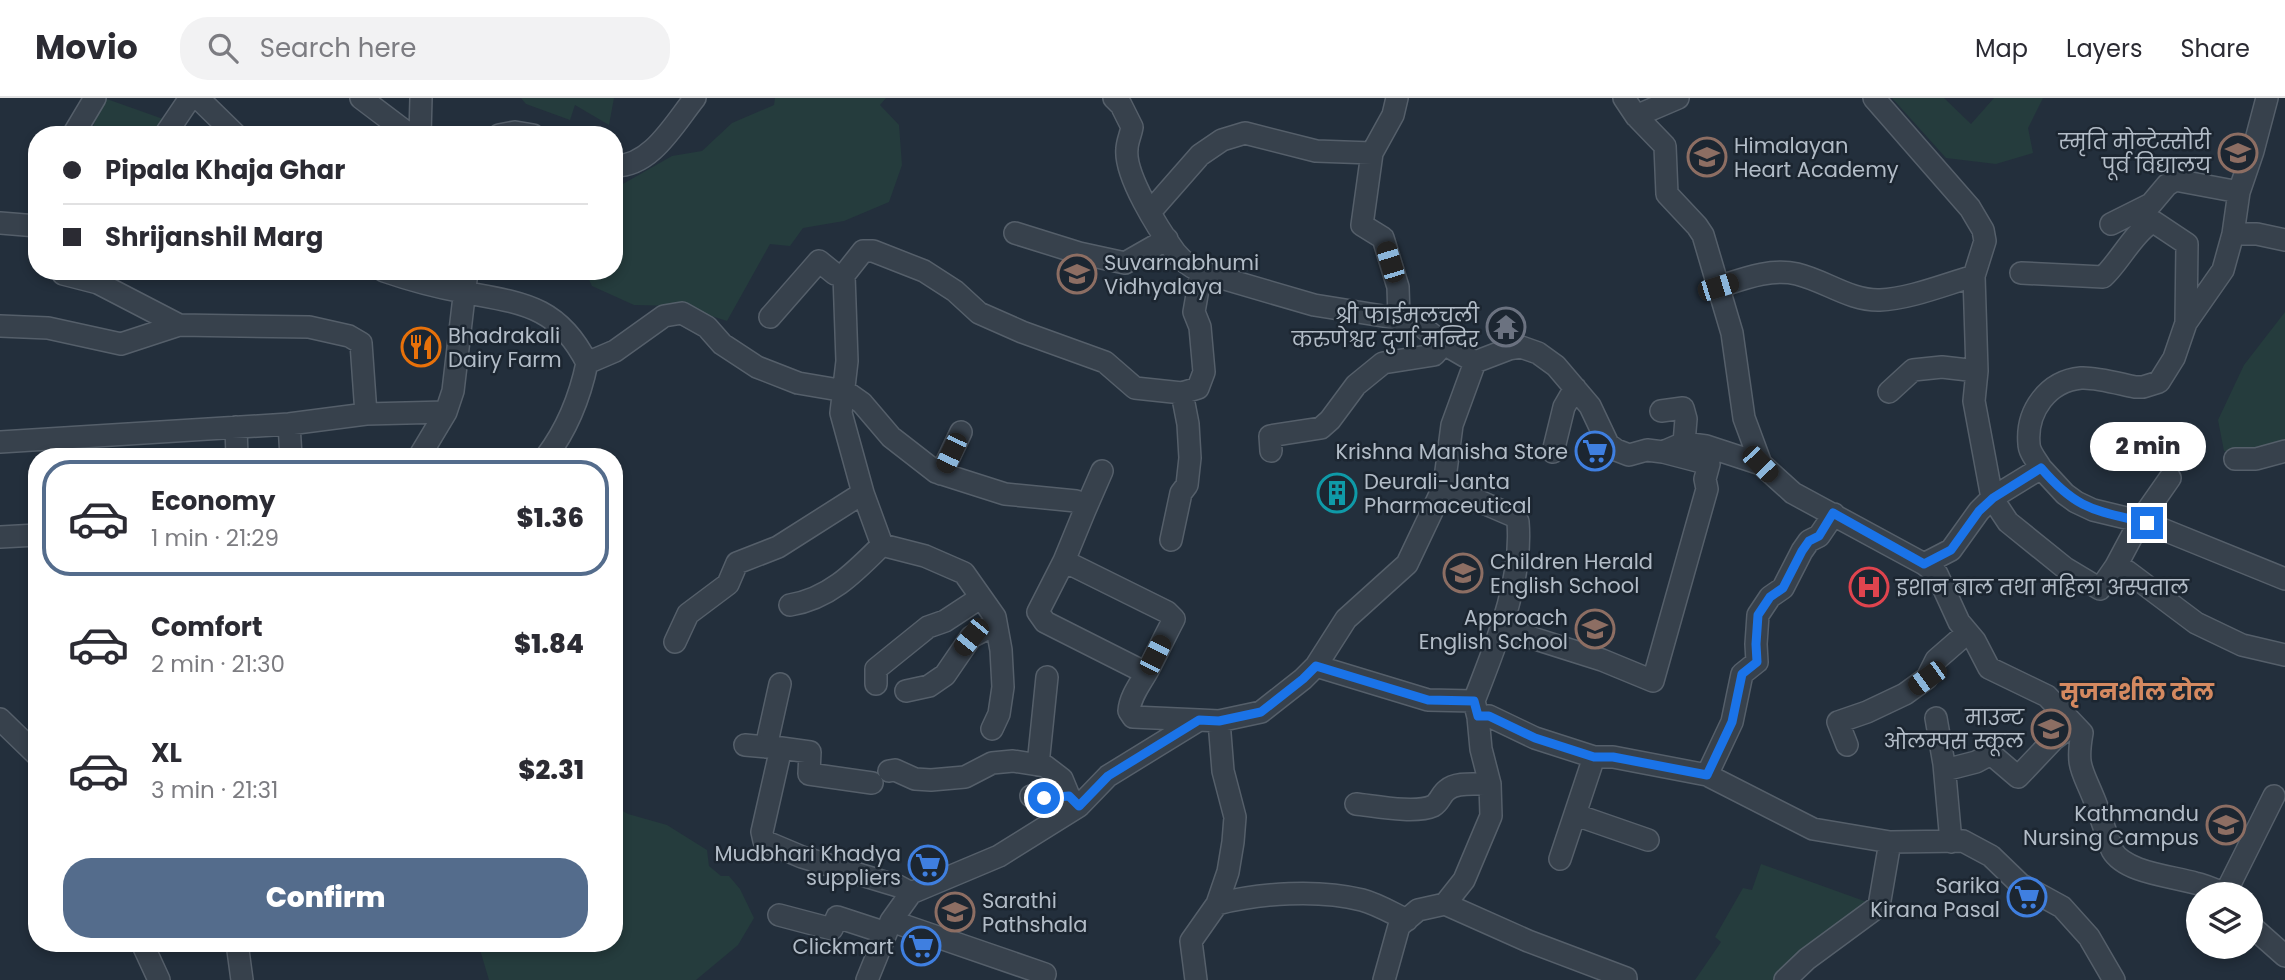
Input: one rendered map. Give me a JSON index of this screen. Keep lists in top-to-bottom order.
{
  "districts": ["सृजनशील टोल"],
  "places": {
    "school or university": [
      "स्मृति मोन्टेस्सोरी पूर्व विद्यालय",
      "Himalayan Heart Academy",
      "Suvarnabhumi Vidhyalaya",
      "Children Herald English School",
      "Approach English School",
      "माउन्ट ओलम्पस स्कूल",
      "Kathmandu Nursing Campus",
      "Sarathi Pathshala"
    ],
    "temple": ["श्री फाईमलचुली करुणेश्वर दुर्गा मन्दिर"],
    "restaurant": ["Bhadrakali Dairy Farm"],
    "supermarket": [
      "Krishna Manisha Store",
      "Mudbhari Khadya suppliers",
      "Sarika Kirana Pasal",
      "Clickmart"
    ],
    "building": ["Deurali-Janta Pharmaceutical"],
    "hospital": ["इशान बाल तथा महिला अस्पताल"]
  },
  "page": {
    "header": "Movio",
    "search": "Search here",
    "nav": ["Map", "Layers", "Share"],
    "banner": ["Pipala Khaja Ghar", "Shrijanshil Marg"],
    "bubble": "2 min",
    "list": [
      {
        "name": "Economy",
        "note": "1 min · 21:29",
        "value": "$1.36"
      },
      {
        "name": "Comfort",
        "note": "2 min · 21:30",
        "value": "$1.84"
      },
      {
        "name": "XL",
        "note": "3 min · 21:31",
        "value": "$2.31"
      }
    ],
    "buttons": "Confirm"
  }
}
